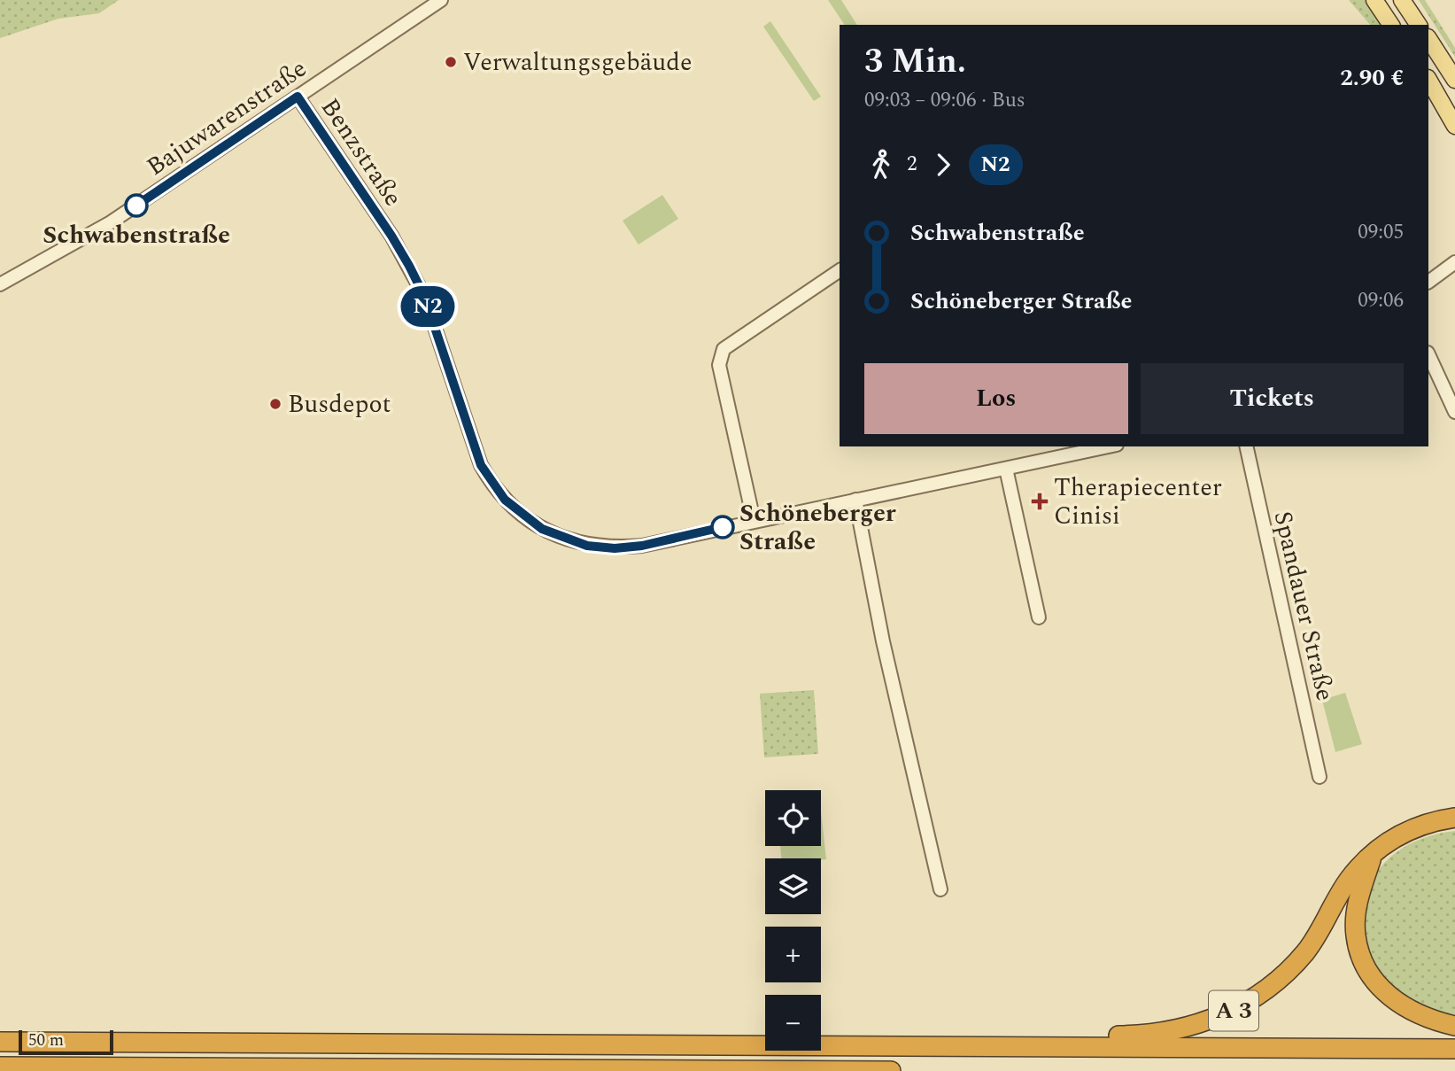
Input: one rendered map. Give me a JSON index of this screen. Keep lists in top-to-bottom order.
{
  "streets": {
    "highway": ["A 3"],
    "street": ["Bajuwarenstraße", "Benzstraße", "Spandauer Straße"]
  },
  "crossings": [
    ["Bajuwarenstraße", "Benzstraße"]
  ],
  "places": {
    "other": [
      "Verwaltungsgebäude",
      "Schwabenstraße",
      "Busdepot",
      "Schöneberger Straße"
    ],
    "health": ["Therapiecenter Cinisi"]
  },
  "lines": ["bus line N2"],
  "scale_bar": "50 m",
  "page": {
    "on_map": "N2",
    "heading": ["3 Min.", "09:03 – 09:06 · Bus", "2.90 €"],
    "legs": ["2", "N2"],
    "list": [
      {
        "name": "Schwabenstraße",
        "value": "09:05"
      },
      {
        "name": "Schöneberger Straße",
        "value": "09:06"
      }
    ],
    "buttons": ["Los", "Tickets"],
    "map_buttons": ["+", "−"],
    "scale": "50 m"
  }
}
